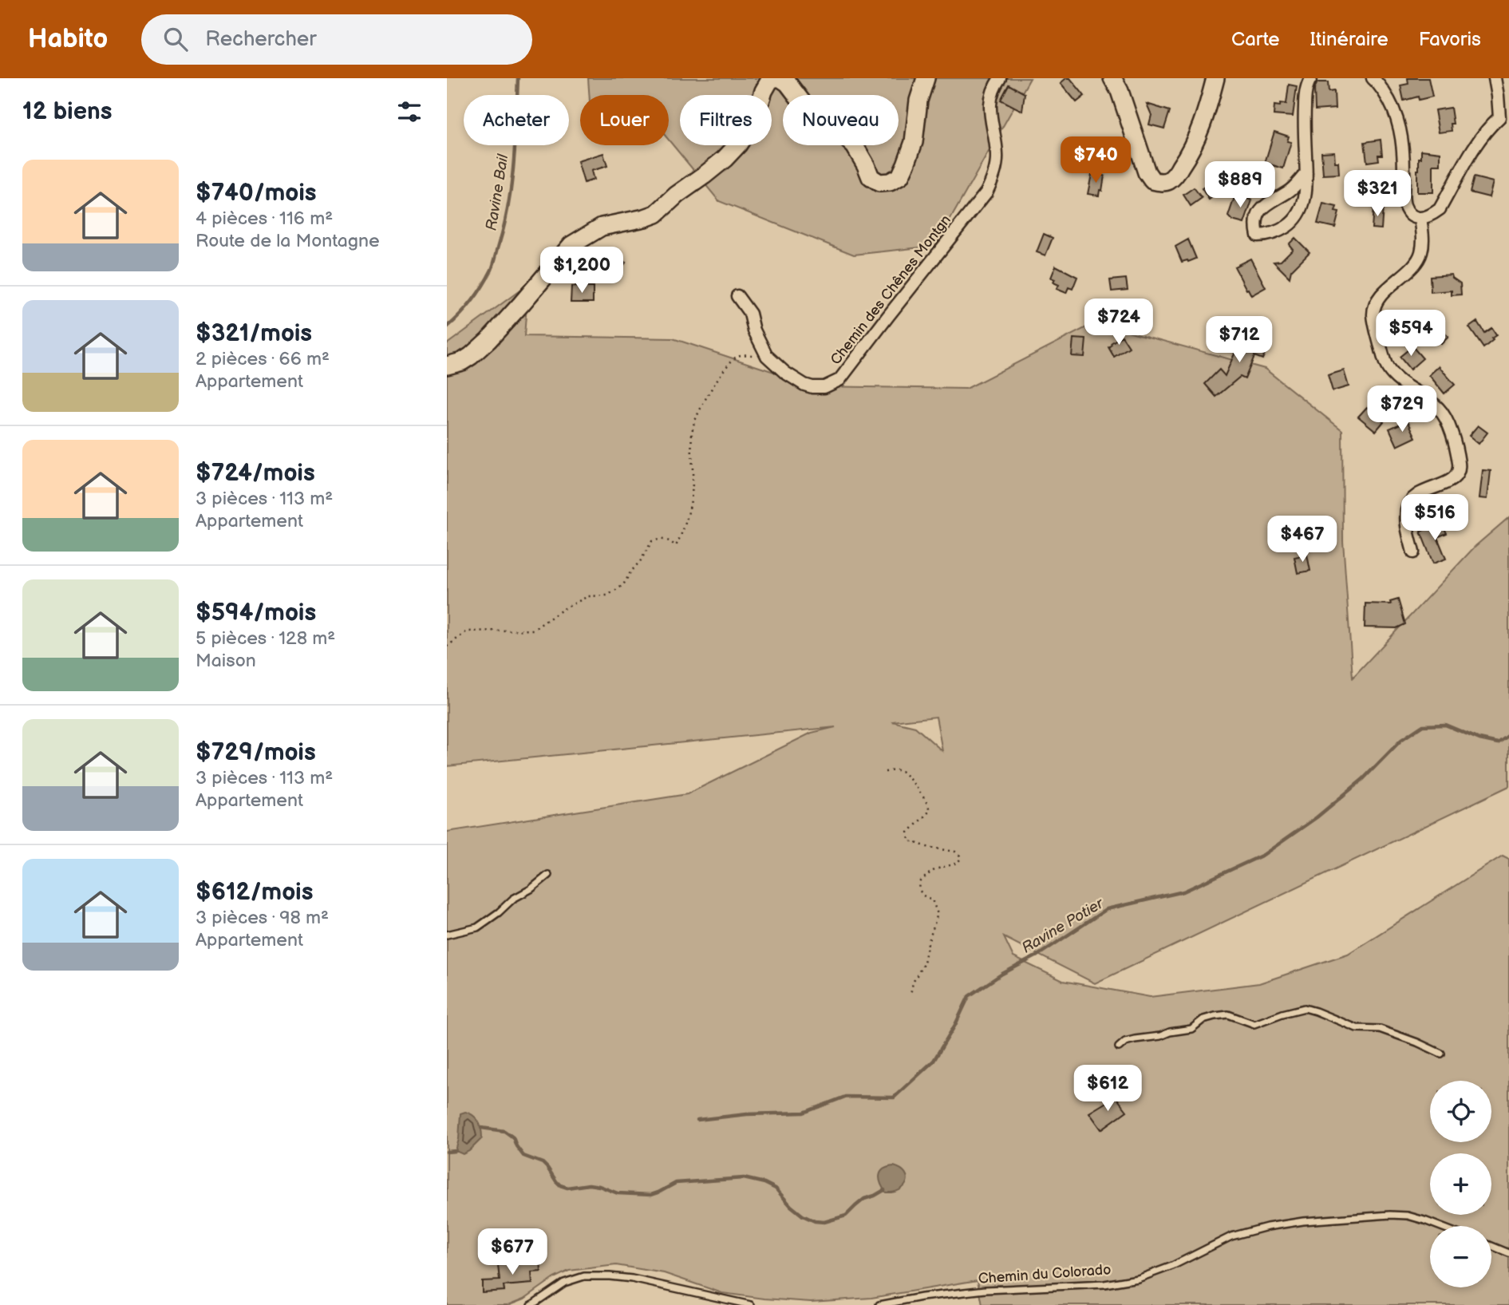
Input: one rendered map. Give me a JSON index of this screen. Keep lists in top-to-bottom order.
{
  "streets": {
    "street": ["Chemin des Chênes Montgn"],
    "lane": ["Chemin du Colorado"]
  },
  "water": ["Ravine Bail", "Ravine Potier"],
  "page": {
    "header": "Habito",
    "search": "Rechercher",
    "nav": ["Carte", "Itinéraire", "Favoris"],
    "heading": "12 biens",
    "chip": [
      "Acheter",
      "Louer",
      "Filtres",
      "Nouveau"
    ],
    "price": [
      "$740",
      "$889",
      "$321",
      "$1,200",
      "$724",
      "$594",
      "$712",
      "$729",
      "$516",
      "$467",
      "$612",
      "$677"
    ],
    "list": [
      {
        "name": "$740/mois",
        "note": "4 pièces · 116 m² · Route de la Montagne"
      },
      {
        "name": "$321/mois",
        "note": "2 pièces · 66 m² · Appartement"
      },
      {
        "name": "$724/mois",
        "note": "3 pièces · 113 m² · Appartement"
      },
      {
        "name": "$594/mois",
        "note": "5 pièces · 128 m² · Maison"
      },
      {
        "name": "$729/mois",
        "note": "3 pièces · 113 m² · Appartement"
      },
      {
        "name": "$612/mois",
        "note": "3 pièces · 98 m² · Appartement"
      }
    ],
    "map_buttons": ["+", "−"]
  }
}
